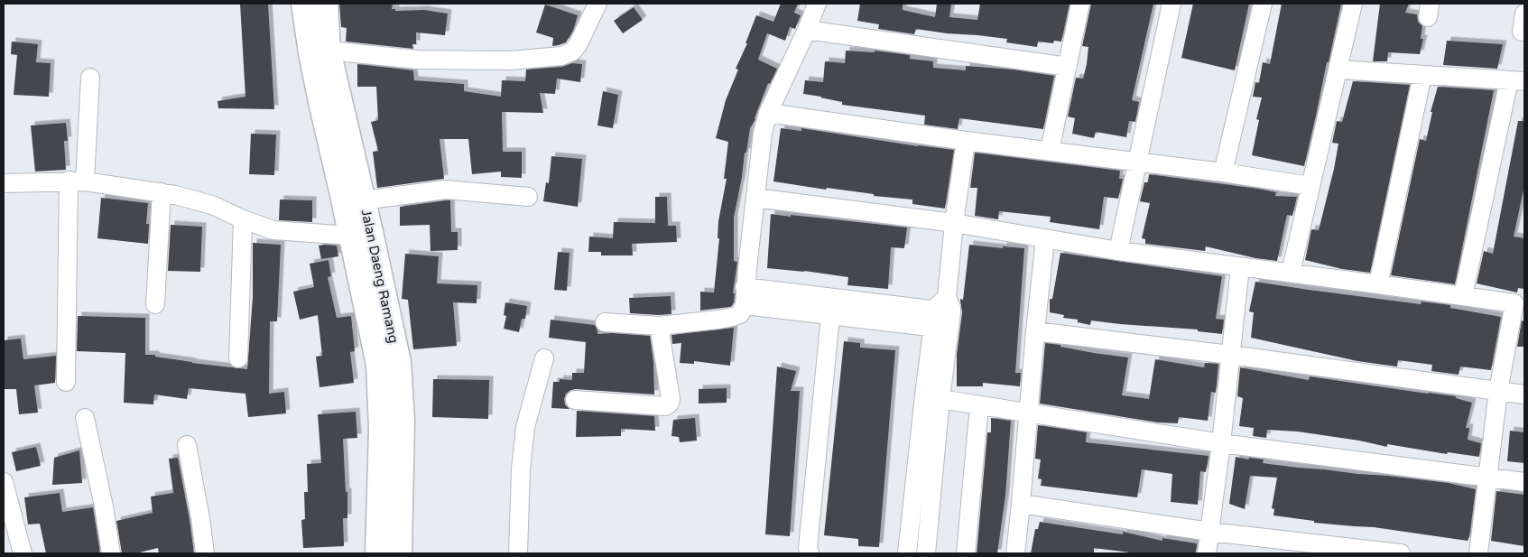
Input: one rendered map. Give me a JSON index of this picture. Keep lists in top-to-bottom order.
{
  "streets": {
    "main road": ["Jalan Daeng Ramang"]
  }
}
